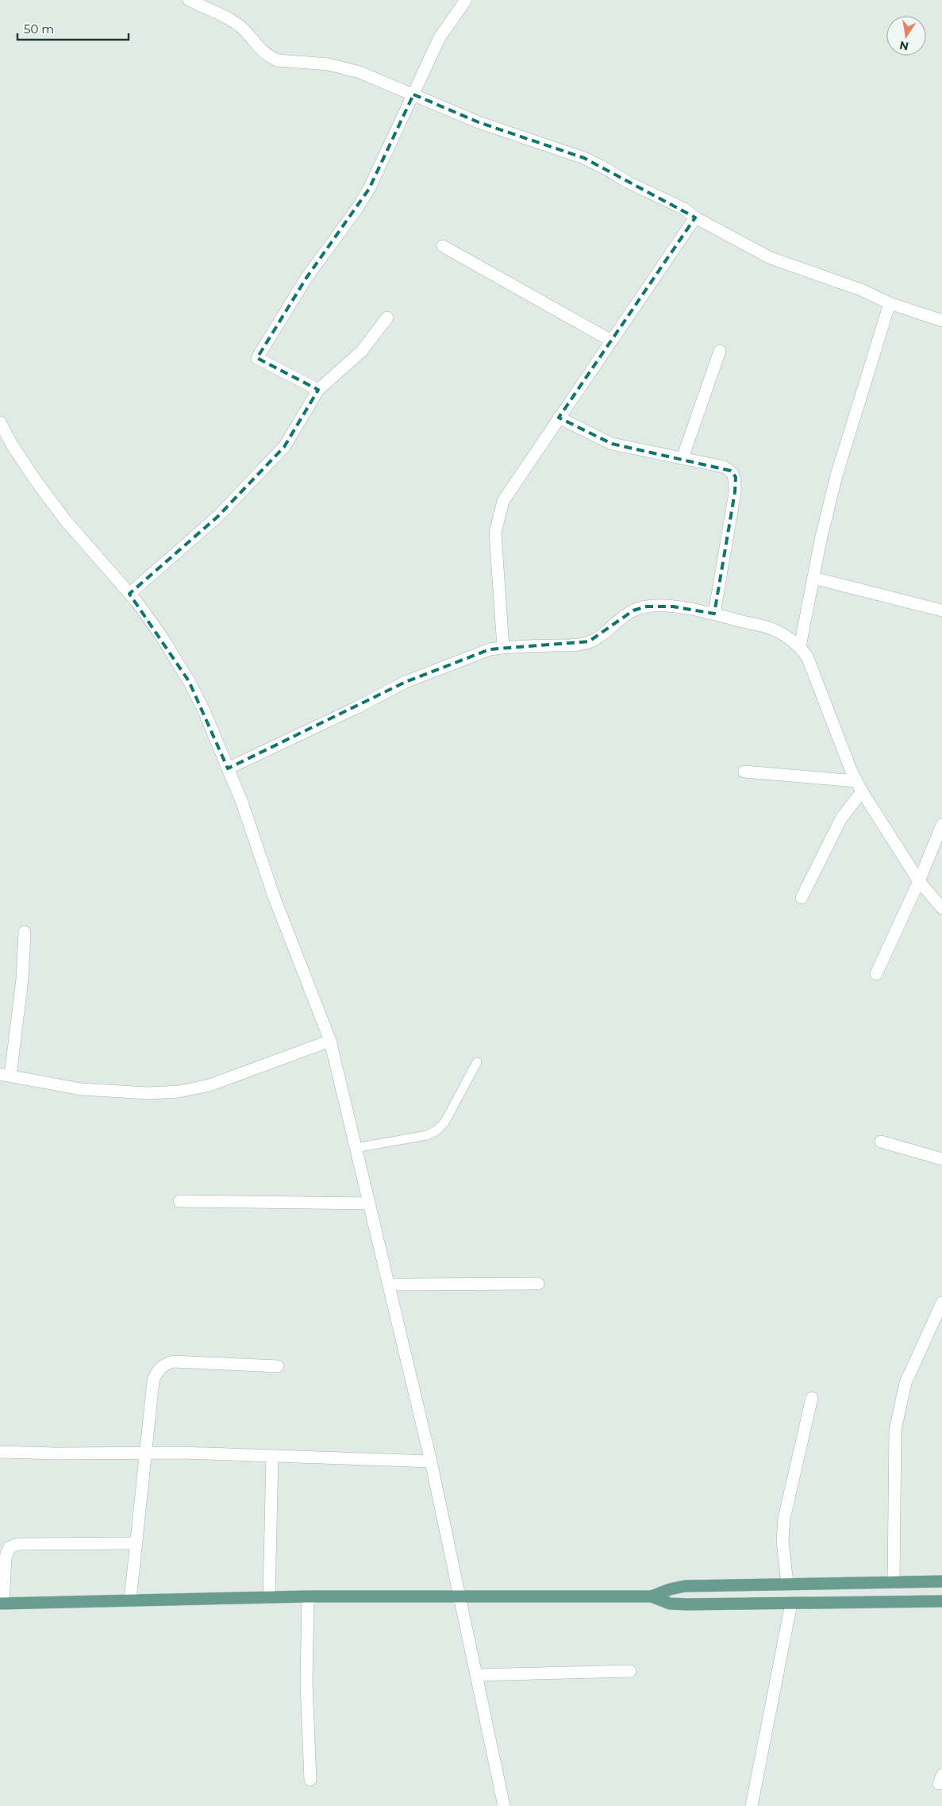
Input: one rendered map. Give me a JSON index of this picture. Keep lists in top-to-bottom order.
{
  "scale_bar": "50 m",
  "north": "bottom"
}
